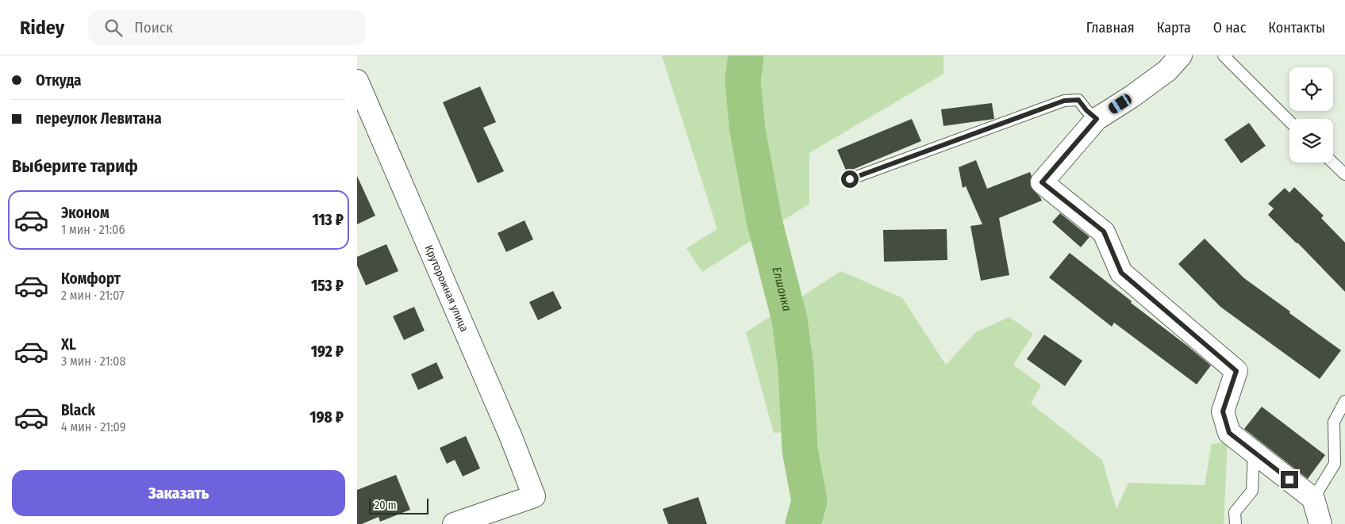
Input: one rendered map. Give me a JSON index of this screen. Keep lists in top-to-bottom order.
{
  "streets": {
    "street": ["Круторожная улица"]
  },
  "water": ["Елшанка"],
  "scale_bar": "20 m",
  "page": {
    "header": "Ridey",
    "search": "Поиск",
    "nav": [
      "Главная",
      "Карта",
      "О нас",
      "Контакты"
    ],
    "banner": ["Откуда", "переулок Левитана"],
    "heading": "Выберите тариф",
    "list": [
      {
        "name": "Эконом",
        "note": "1 мин · 21:06",
        "value": "113 ₽"
      },
      {
        "name": "Комфорт",
        "note": "2 мин · 21:07",
        "value": "153 ₽"
      },
      {
        "name": "XL",
        "note": "3 мин · 21:08",
        "value": "192 ₽"
      },
      {
        "name": "Black",
        "note": "4 мин · 21:09",
        "value": "198 ₽"
      }
    ],
    "buttons": "Заказать",
    "scale": "20 m"
  }
}
